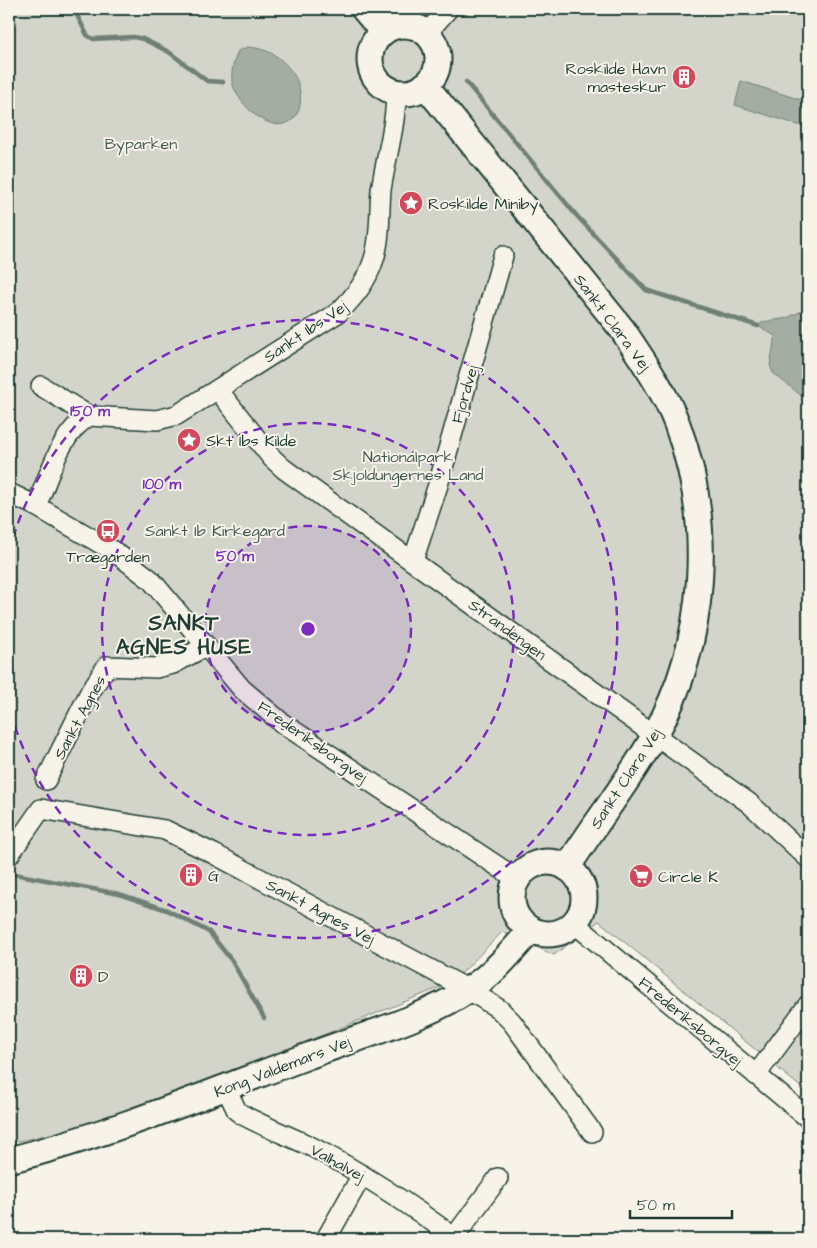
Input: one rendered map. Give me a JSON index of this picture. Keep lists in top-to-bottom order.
{
  "streets": {
    "main road": ["Sankt Clara Vej", "Kong Valdemars Vej"],
    "street": [
      "Sankt Ibs Vej",
      "Fjordvej",
      "Strandengen",
      "Sankt Agnes",
      "Frederiksborgvej",
      "Sankt Agnes Vej",
      "Valhalvej"
    ]
  },
  "crossings": [
    ["Sankt Clara Vej", "Sankt Ibs Vej"],
    ["Sankt Clara Vej", "Strandengen"],
    ["Sankt Clara Vej", "Frederiksborgvej"],
    ["Sankt Clara Vej", "Kong Valdemars Vej"],
    ["Sankt Ibs Vej", "Strandengen"],
    ["Fjordvej", "Strandengen"],
    ["Sankt Agnes", "Frederiksborgvej"],
    ["Frederiksborgvej", "Kong Valdemars Vej"],
    ["Sankt Agnes Vej", "Kong Valdemars Vej"],
    ["Kong Valdemars Vej", "Valhalvej"]
  ],
  "districts": ["SANKT AGNES HUSE"],
  "parks": ["Byparken", "Nationalpark Skjoldungernes Land", "Sankt Ib Kirkegård"],
  "places": {
    "building": ["Roskilde Havn masteskur", "G", "D"],
    "place": ["Roskilde Miniby", "Skt Ibs Kilde"],
    "bus stop": ["Trægården"],
    "supermarket": ["Circle K"]
  },
  "scale_bar": "50 m",
  "rings": ["150 m", "100 m", "50 m"]
}
